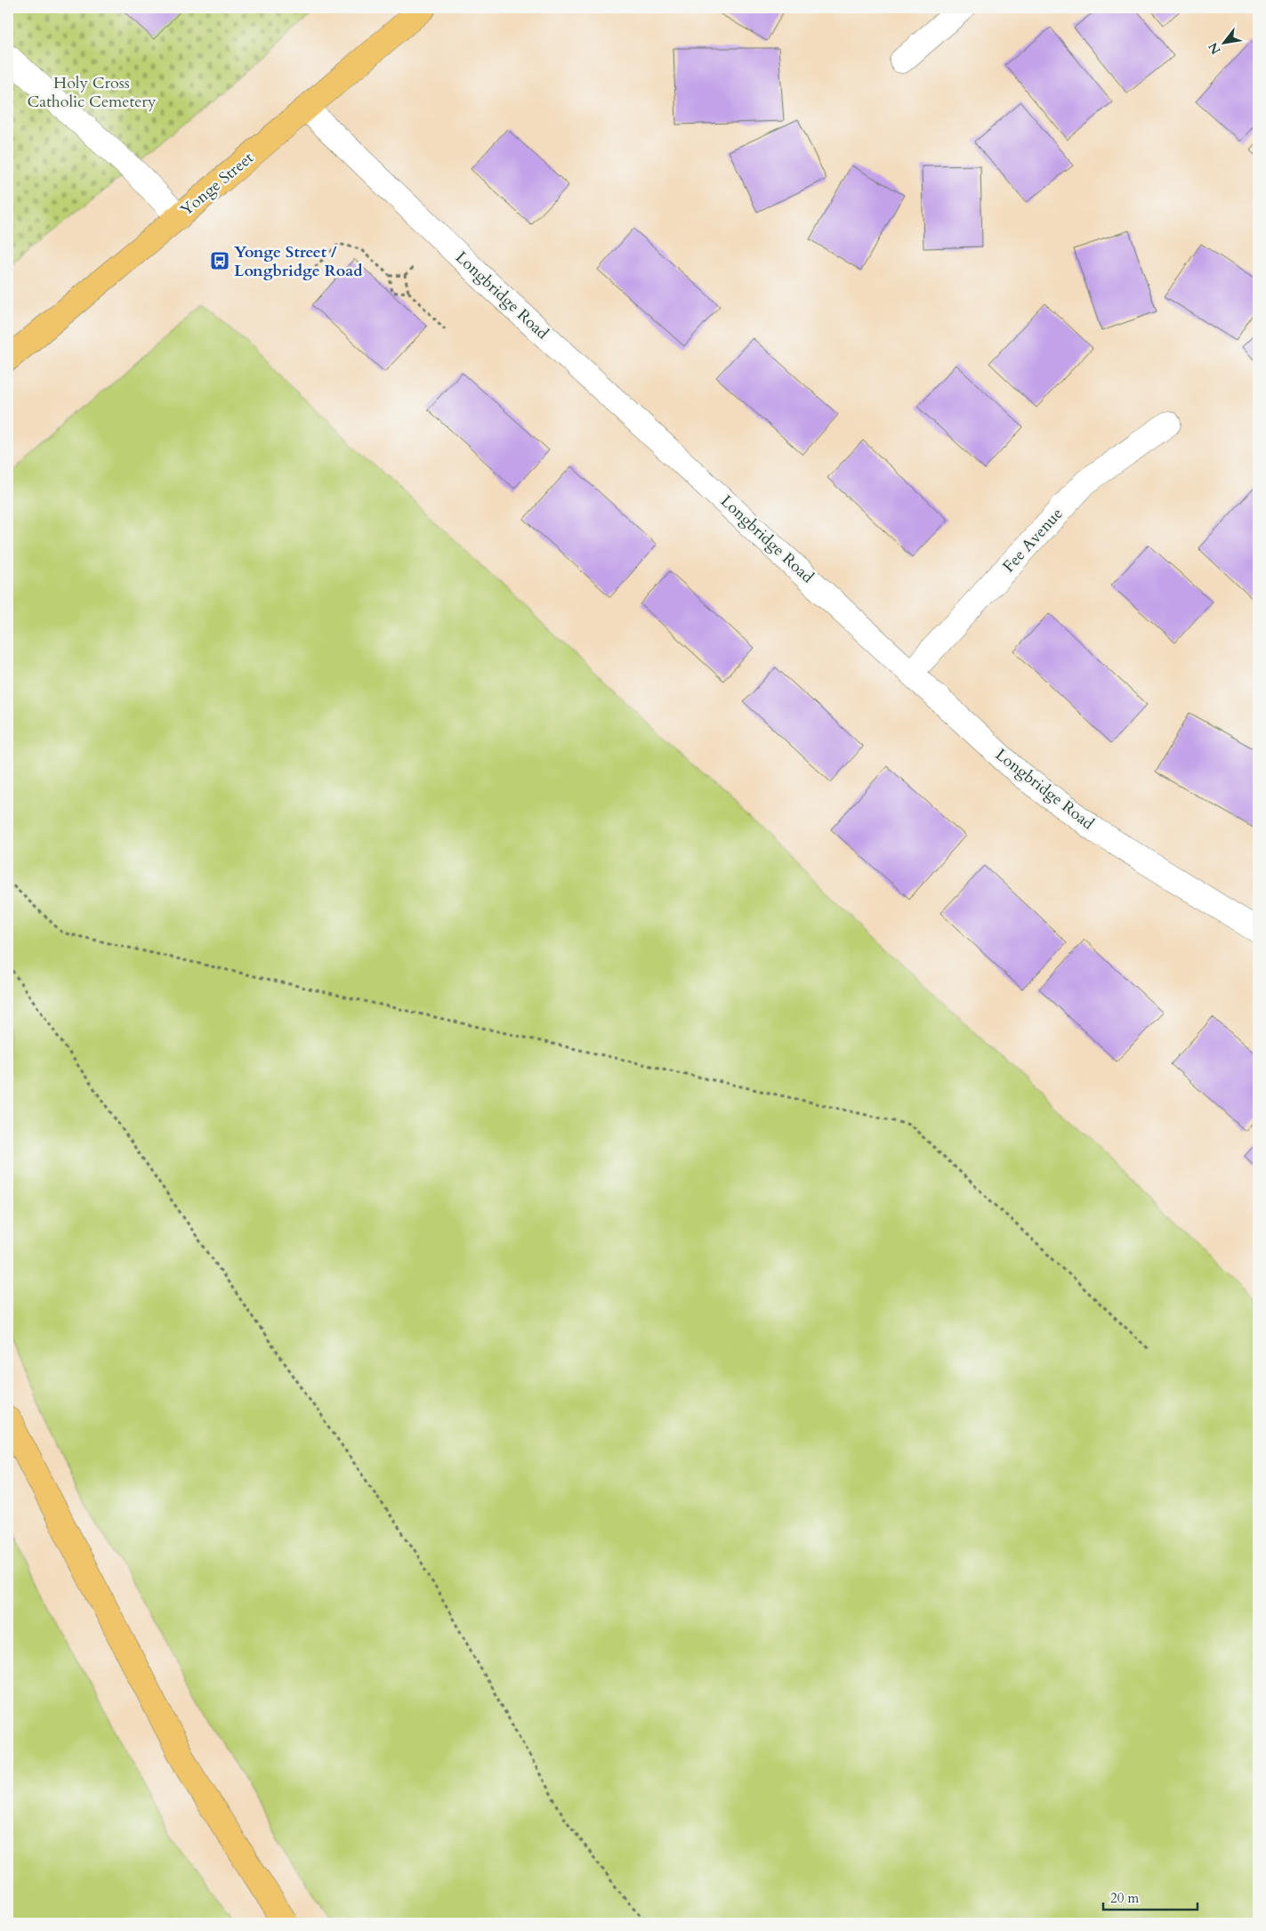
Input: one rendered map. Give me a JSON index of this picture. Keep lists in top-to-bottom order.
{
  "streets": {
    "main road": ["Yonge Street"],
    "street": ["Longbridge Road", "Fee Avenue"]
  },
  "crossings": [
    ["Yonge Street", "Longbridge Road"],
    ["Longbridge Road", "Fee Avenue"]
  ],
  "parks": ["Holy Cross Catholic Cemetery"],
  "places": {
    "bus stop": ["Yonge Street / Longbridge Road"]
  },
  "scale_bar": "20 m",
  "north": "bottom left"
}
